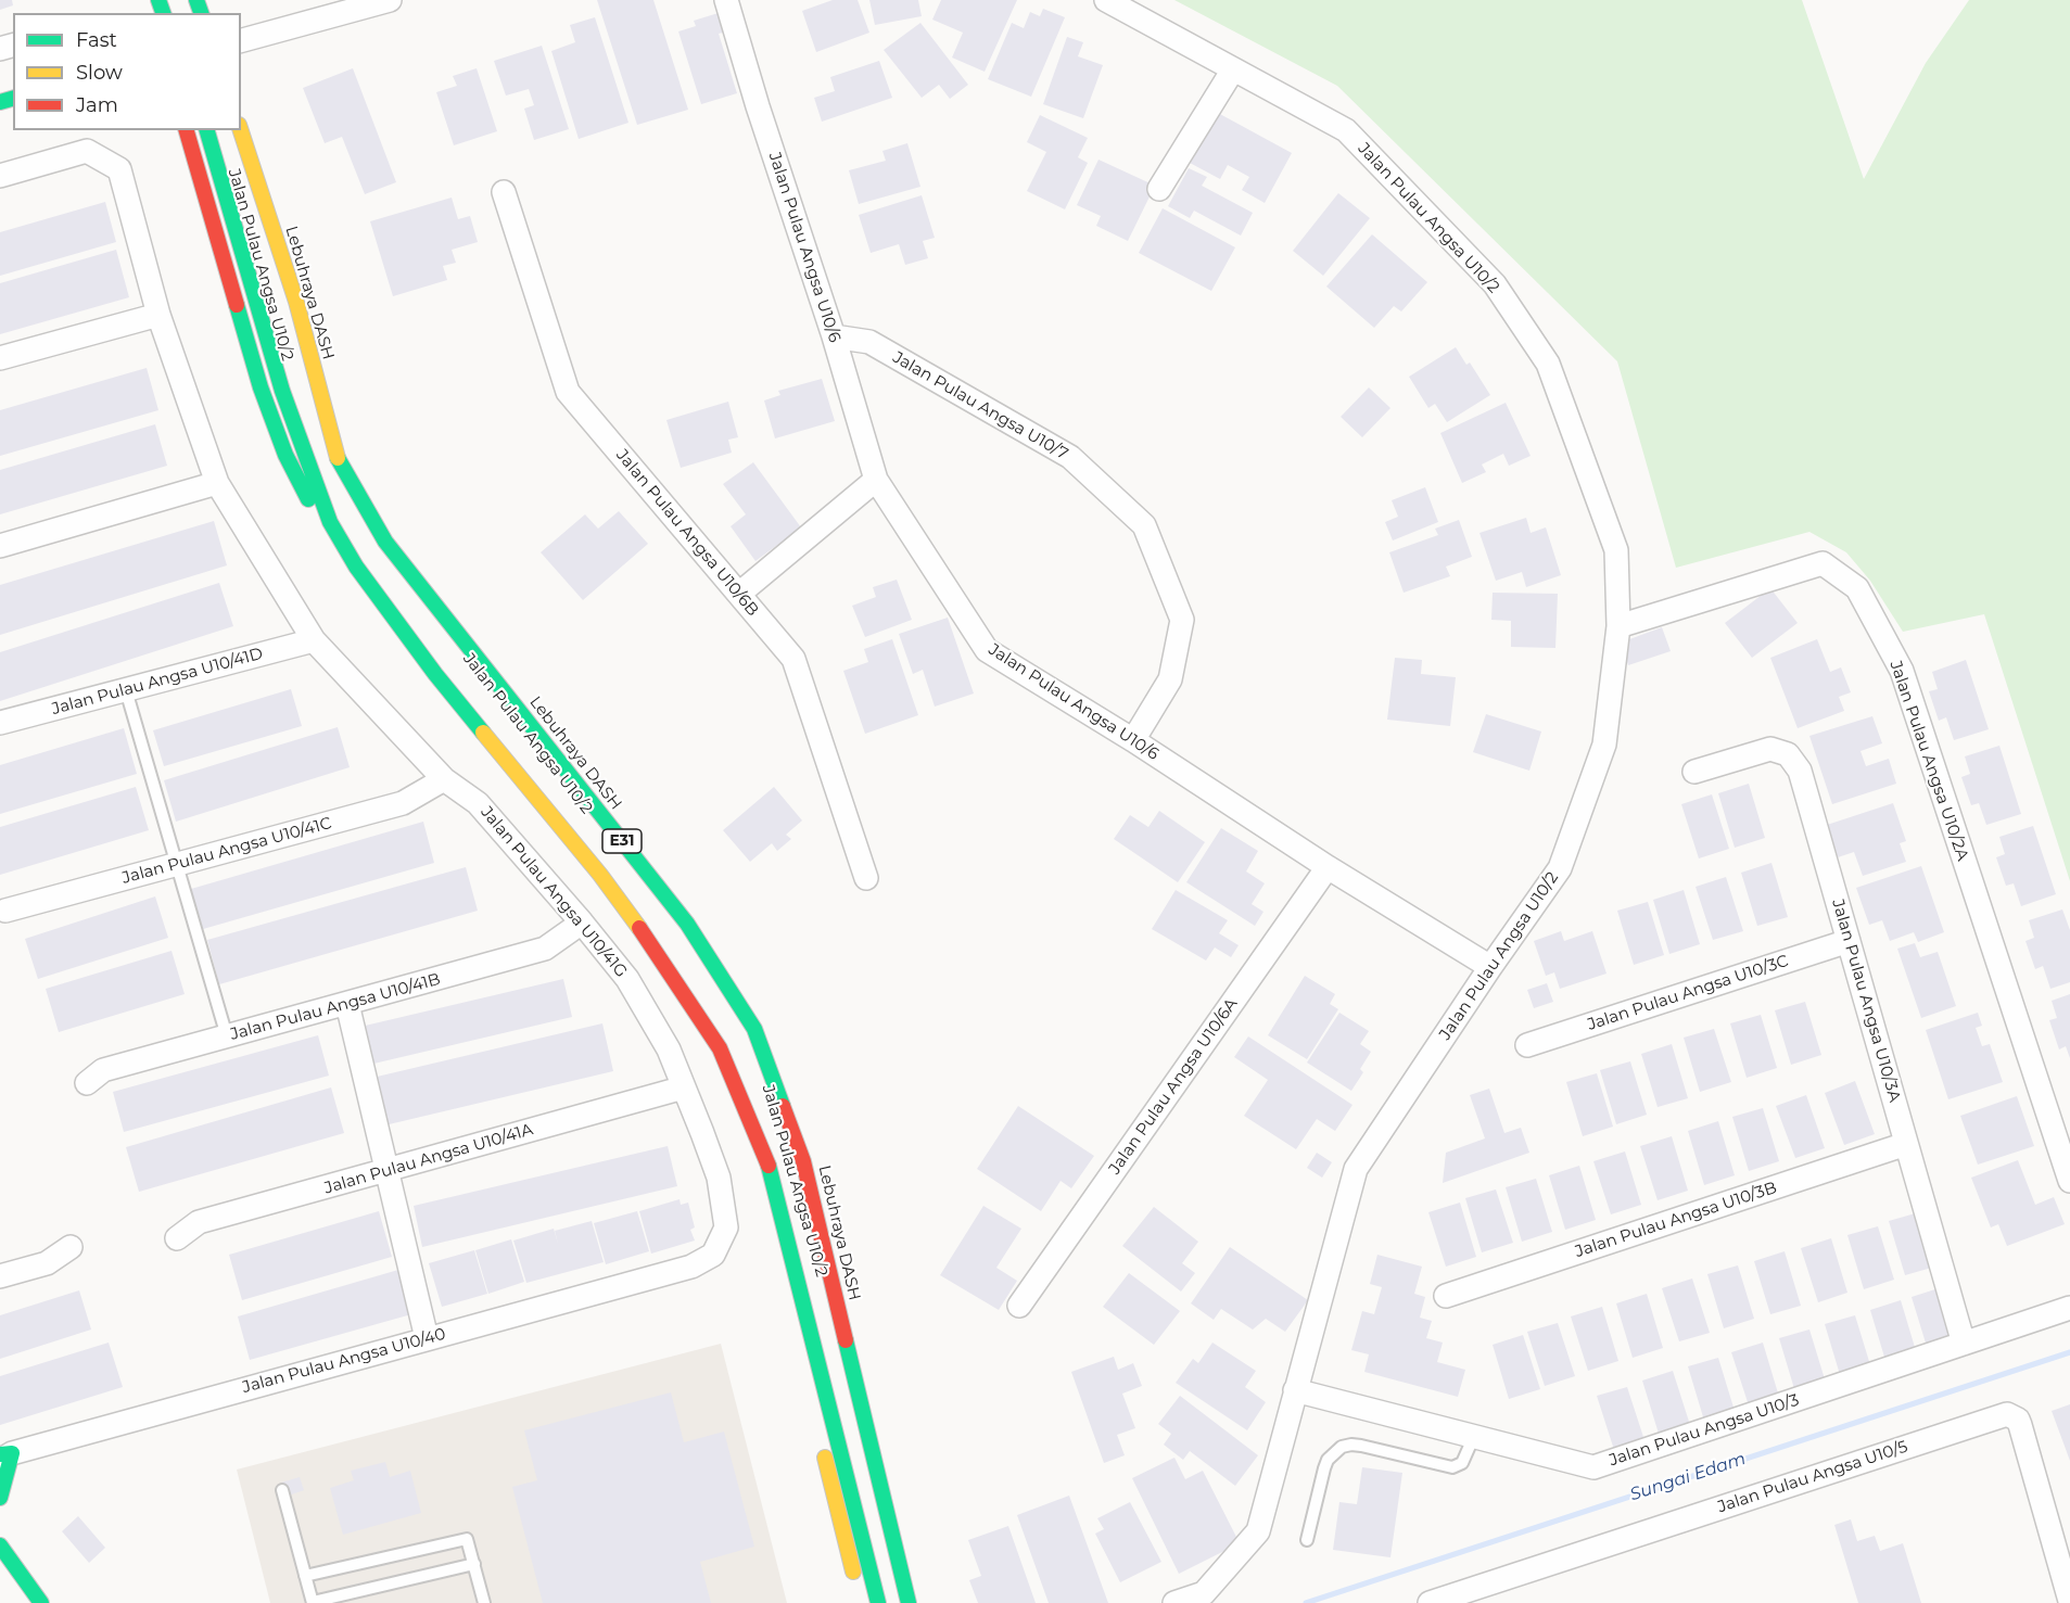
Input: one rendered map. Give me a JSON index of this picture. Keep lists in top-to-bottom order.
{
  "streets": {
    "main road": ["Jalan Pulau Angsa U10/2", "Lebuhraya DASH", "E31"],
    "street": [
      "Jalan Pulau Angsa U10/6",
      "Jalan Pulau Angsa U10/7",
      "Jalan Pulau Angsa U10/6B",
      "Jalan Pulau Angsa U10/41D",
      "Jalan Pulau Angsa U10/2A",
      "Jalan Pulau Angsa U10/41C",
      "Jalan Pulau Angsa U10/41G",
      "Jalan Pulau Angsa U10/3C",
      "Jalan Pulau Angsa U10/3A",
      "Jalan Pulau Angsa U10/41B",
      "Jalan Pulau Angsa U10/6A",
      "Jalan Pulau Angsa U10/41A",
      "Jalan Pulau Angsa U10/3B",
      "Jalan Pulau Angsa U10/40",
      "Jalan Pulau Angsa U10/3",
      "Jalan Pulau Angsa U10/5"
    ]
  },
  "crossings": [
    ["Jalan Pulau Angsa U10/2", "Jalan Pulau Angsa U10/6"],
    ["Jalan Pulau Angsa U10/2", "Jalan Pulau Angsa U10/2A"],
    ["Jalan Pulau Angsa U10/2", "Jalan Pulau Angsa U10/3"],
    ["Jalan Pulau Angsa U10/6", "Jalan Pulau Angsa U10/7"],
    ["Jalan Pulau Angsa U10/6", "Jalan Pulau Angsa U10/6A"],
    ["Jalan Pulau Angsa U10/41D", "Jalan Pulau Angsa U10/41G"],
    ["Jalan Pulau Angsa U10/41C", "Jalan Pulau Angsa U10/41G"],
    ["Jalan Pulau Angsa U10/41G", "Jalan Pulau Angsa U10/41B"],
    ["Jalan Pulau Angsa U10/41G", "Jalan Pulau Angsa U10/41A"],
    ["Jalan Pulau Angsa U10/41G", "Jalan Pulau Angsa U10/40"],
    ["Jalan Pulau Angsa U10/3C", "Jalan Pulau Angsa U10/3A"],
    ["Jalan Pulau Angsa U10/3A", "Jalan Pulau Angsa U10/3B"],
    ["Jalan Pulau Angsa U10/3A", "Jalan Pulau Angsa U10/3"]
  ],
  "water": ["Sungai Edam"],
  "legend": ["Fast", "Slow", "Jam"]
}
